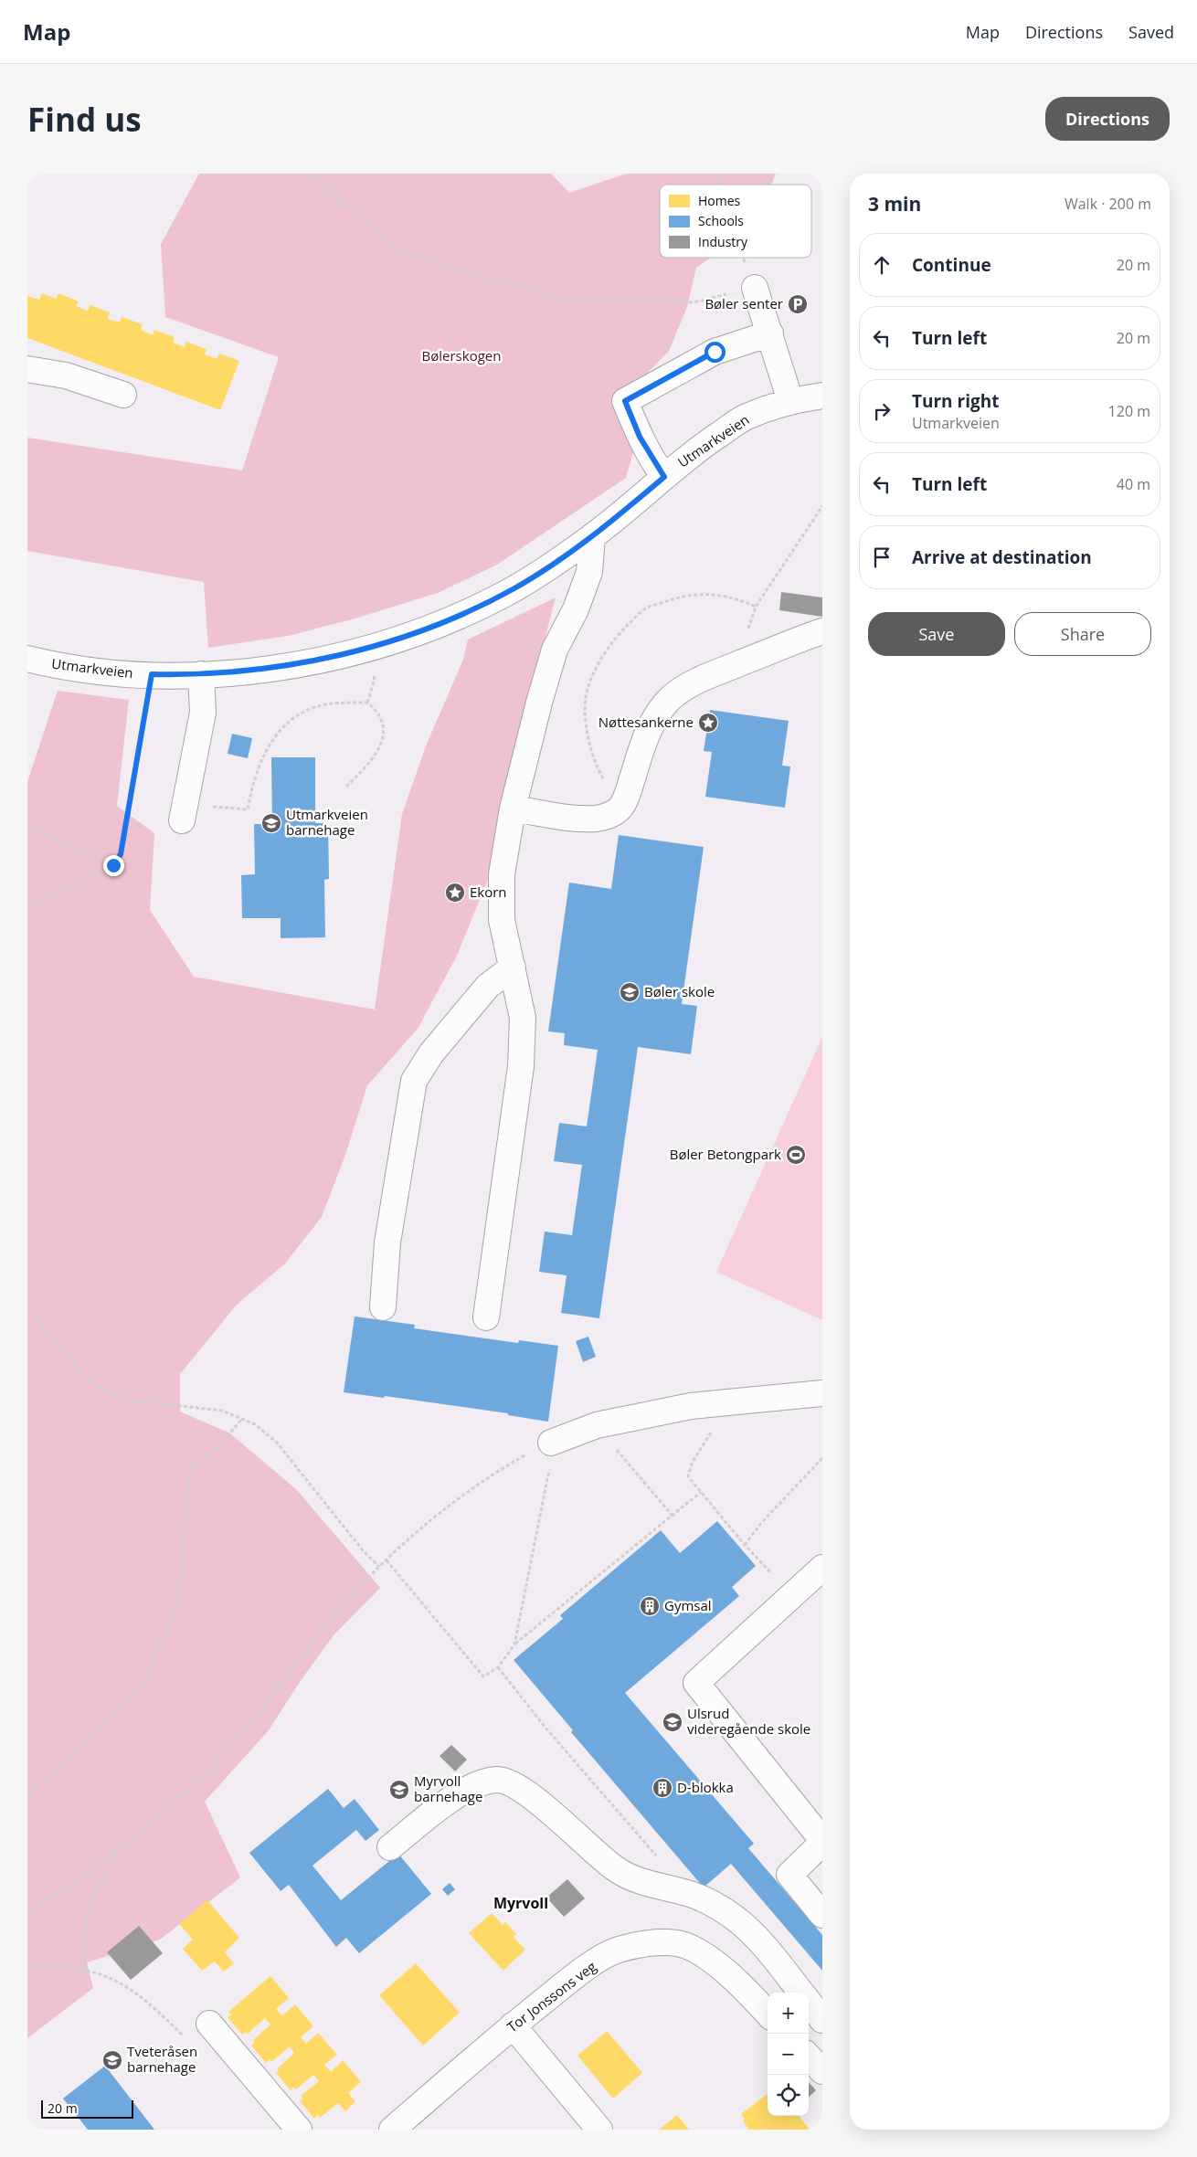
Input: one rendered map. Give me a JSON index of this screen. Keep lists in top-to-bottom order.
{
  "streets": {
    "street": ["Utmarkveien", "Tor Jonssons veg"]
  },
  "districts": ["Myrvoll"],
  "parks": ["Bølerskogen"],
  "places": {
    "parking": ["Bøler senter"],
    "place": ["Nøttesankerne", "Ekorn"],
    "school or university": [
      "Utmarkveien barnehage",
      "Bøler skole",
      "Ulsrud videregående skole",
      "Myrvoll barnehage",
      "Tveteråsen barnehage"
    ],
    "sports": ["Bøler Betongpark"],
    "building": ["Gymsal", "D-blokka"]
  },
  "legend": ["Homes", "Schools", "Industry"],
  "scale_bar": "20 m",
  "page": {
    "header": "Map",
    "nav": ["Map", "Directions", "Saved"],
    "buttons": [
      "Directions",
      ["Save", "Share"]
    ],
    "title": "Find us",
    "heading": ["3 min", "Walk · 200 m"],
    "list": [
      ["Continue", "20 m"],
      ["Turn left", "20 m"],
      ["Turn right", "Utmarkveien", "120 m"],
      ["Turn left", "40 m"],
      "Arrive at destination"
    ],
    "map_buttons": ["+", "−"],
    "scale": "20 m"
  }
}
